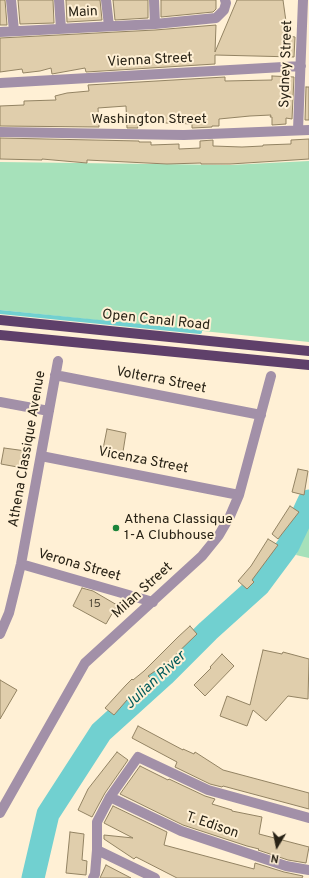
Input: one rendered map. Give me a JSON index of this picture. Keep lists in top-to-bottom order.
{
  "streets": {
    "main road": ["Open Canal Road"],
    "street": [
      "Main",
      "Vienna Street",
      "Sydney Street",
      "Washington Street",
      "Volterra Street",
      "Athena Classique Avenue",
      "Vicenza Street",
      "Verona Street",
      "Milan Street",
      "T. Edison"
    ]
  },
  "crossings": [
    ["Vienna Street", "Sydney Street"],
    ["Sydney Street", "Washington Street"],
    ["Volterra Street", "Athena Classique Avenue"],
    ["Volterra Street", "Milan Street"],
    ["Athena Classique Avenue", "Vicenza Street"],
    ["Athena Classique Avenue", "Verona Street"],
    ["Vicenza Street", "Milan Street"],
    ["Verona Street", "Milan Street"]
  ],
  "water": ["Julian River"],
  "places": ["Athena Classique 1-A Clubhouse"],
  "house_numbers": ["15"],
  "north": "bottom"
}
